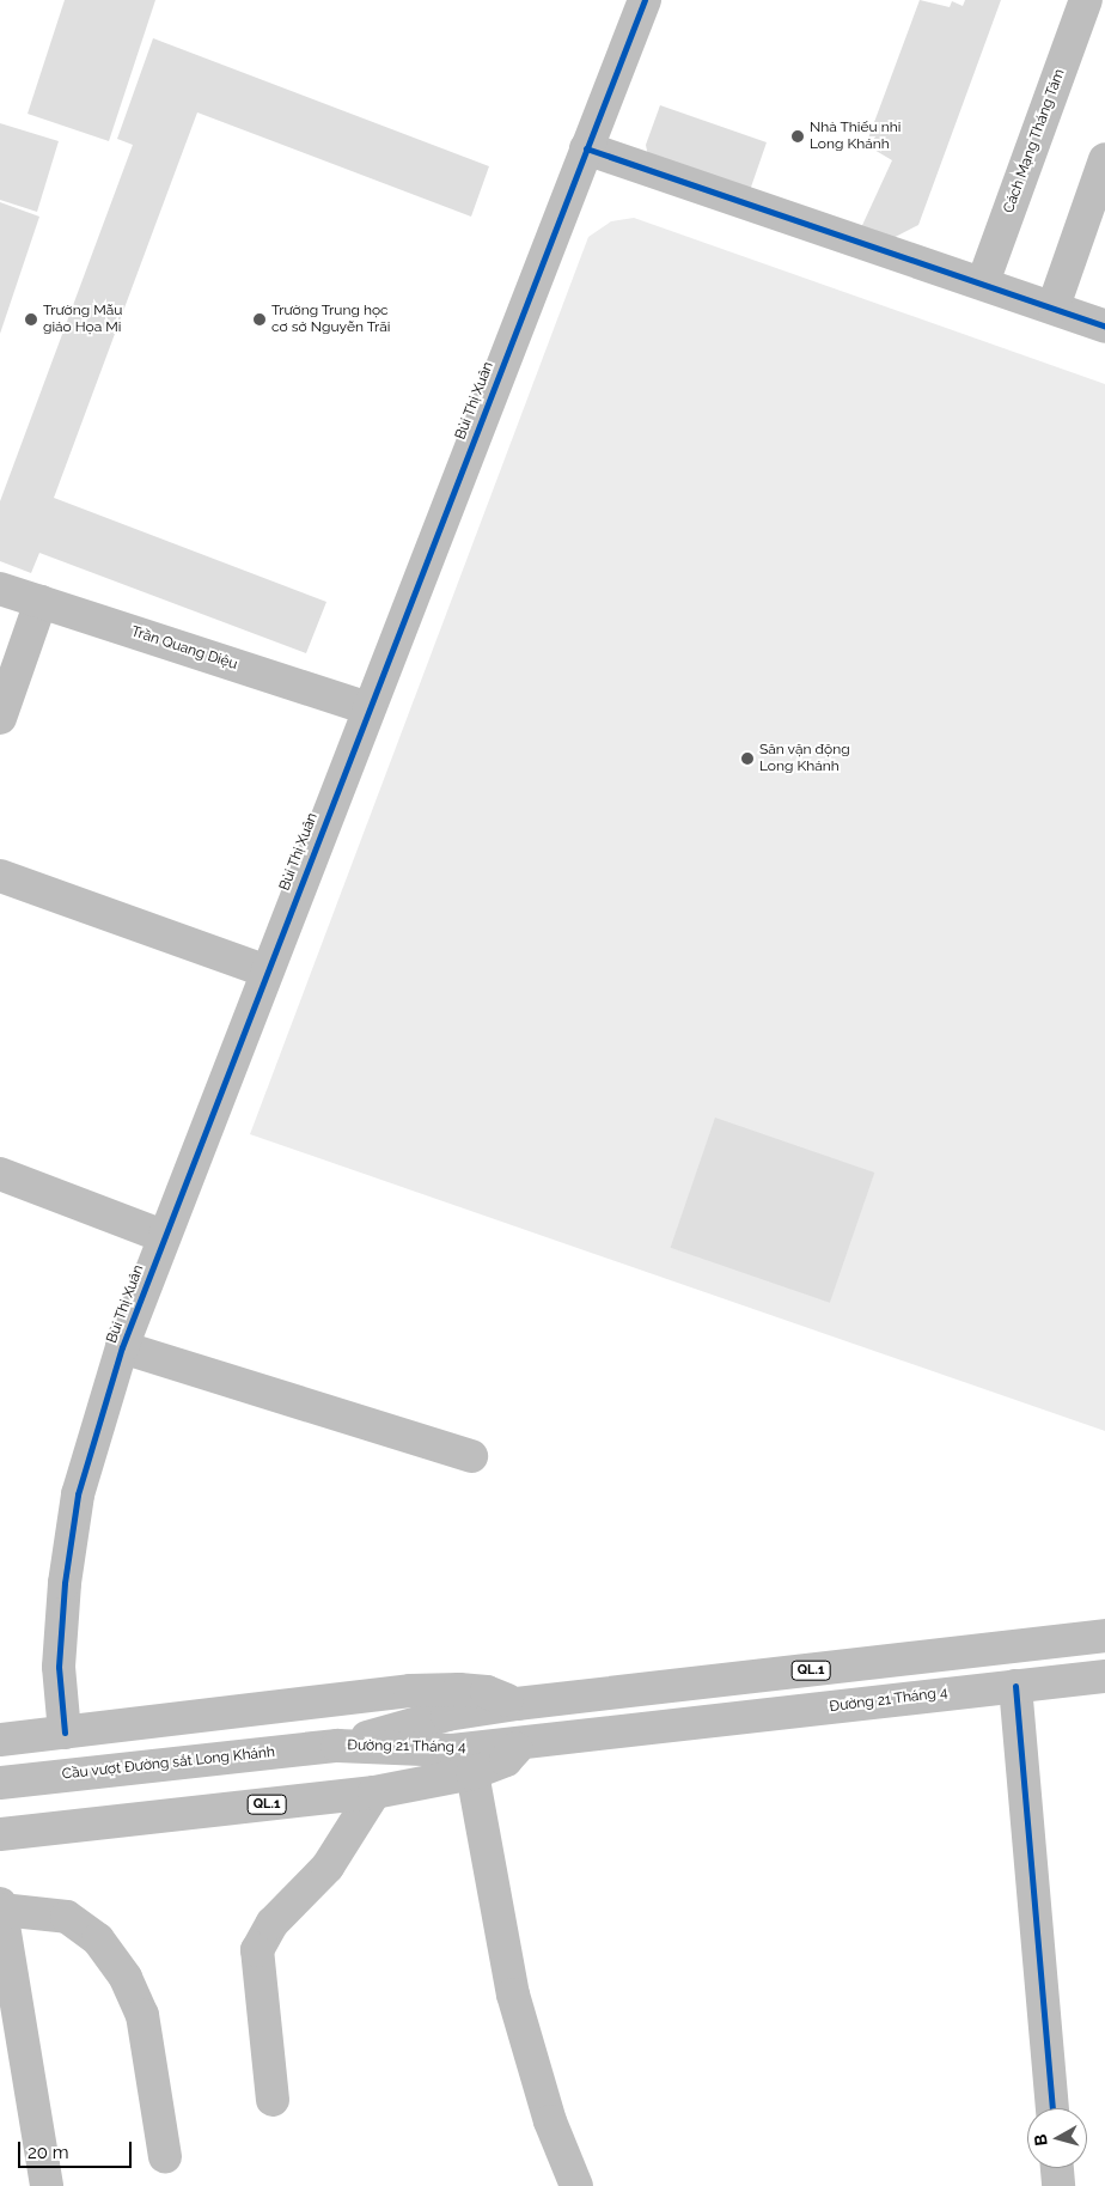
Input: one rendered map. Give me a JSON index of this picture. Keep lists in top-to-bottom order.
{
  "streets": {
    "main road": [
      "Cách Mạng Tháng Tám",
      "Bùi Thị Xuân",
      "Trần Quang Diệu",
      "QL.1",
      "Đường 21 Tháng 4",
      "Cầu vượt Đường sắt Long Khánh"
    ]
  },
  "crossings": [
    ["Bùi Thị Xuân", "Trần Quang Diệu"],
    ["Bùi Thị Xuân", "QL.1"],
    ["QL.1", "Đường 21 Tháng 4"],
    ["Đường 21 Tháng 4", "Cầu vượt Đường sắt Long Khánh"]
  ],
  "places": [
    "Nhà Thiếu nhi Long Khánh",
    "Trường Mẫu giáo Họa Mi",
    "Trường Trung học cơ sở Nguyễn Trãi",
    "Sân vận động Long Khánh"
  ],
  "scale_bar": "20 m",
  "north": "left"
}
